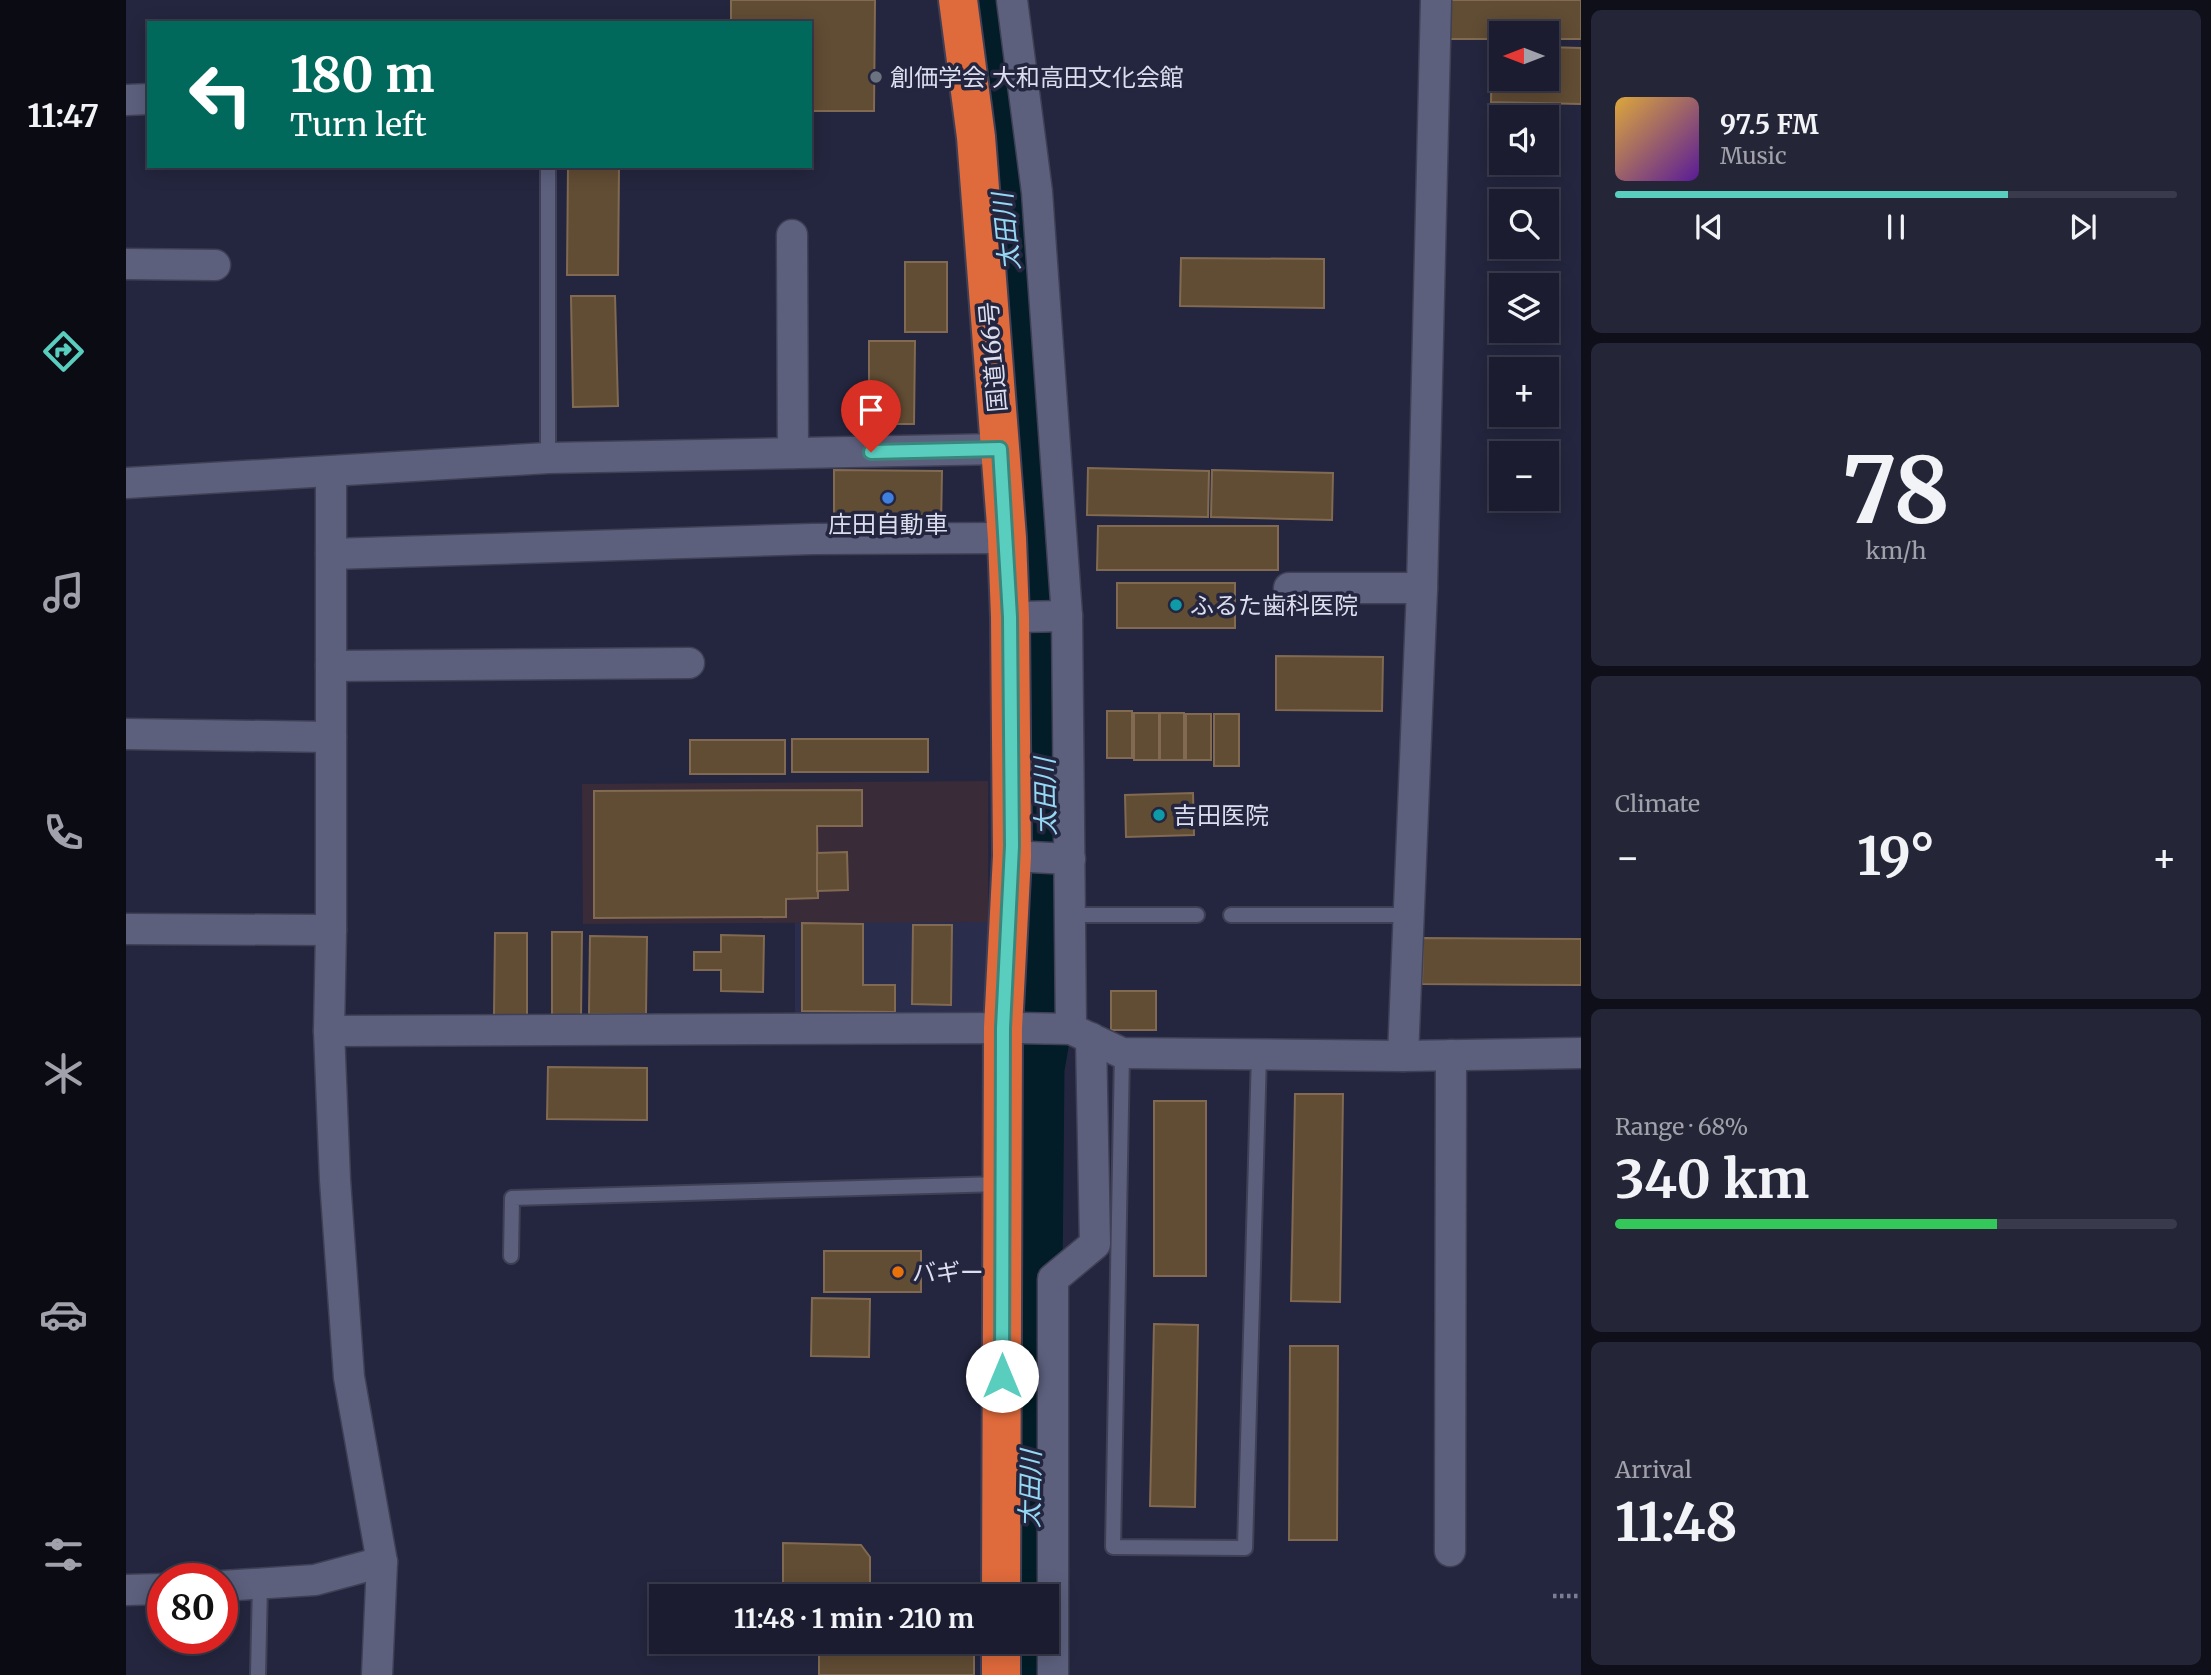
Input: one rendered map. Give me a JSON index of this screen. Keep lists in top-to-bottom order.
{
  "streets": {
    "highway": ["国道166号"]
  },
  "water": ["太田川"],
  "places": [
    "創価学会 大和高田文化会館",
    "庄田自動車",
    "ふるた歯科医院",
    "吉田医院",
    "バギー"
  ],
  "north": "left",
  "page": {
    "tabs": "11:47",
    "map_buttons": ["+", "−"],
    "turn": ["180 m", "Turn left"],
    "song": ["97.5 FM", "Music"],
    "tile": [
      ["78", "km/h"],
      "Climate",
      ["Range · 68%", "340 km"],
      ["Arrival", "11:48"]
    ],
    "heat": ["−", "19°", "+"],
    "limit": "80",
    "trip": "11:48 · 1 min · 210 m"
  }
}
